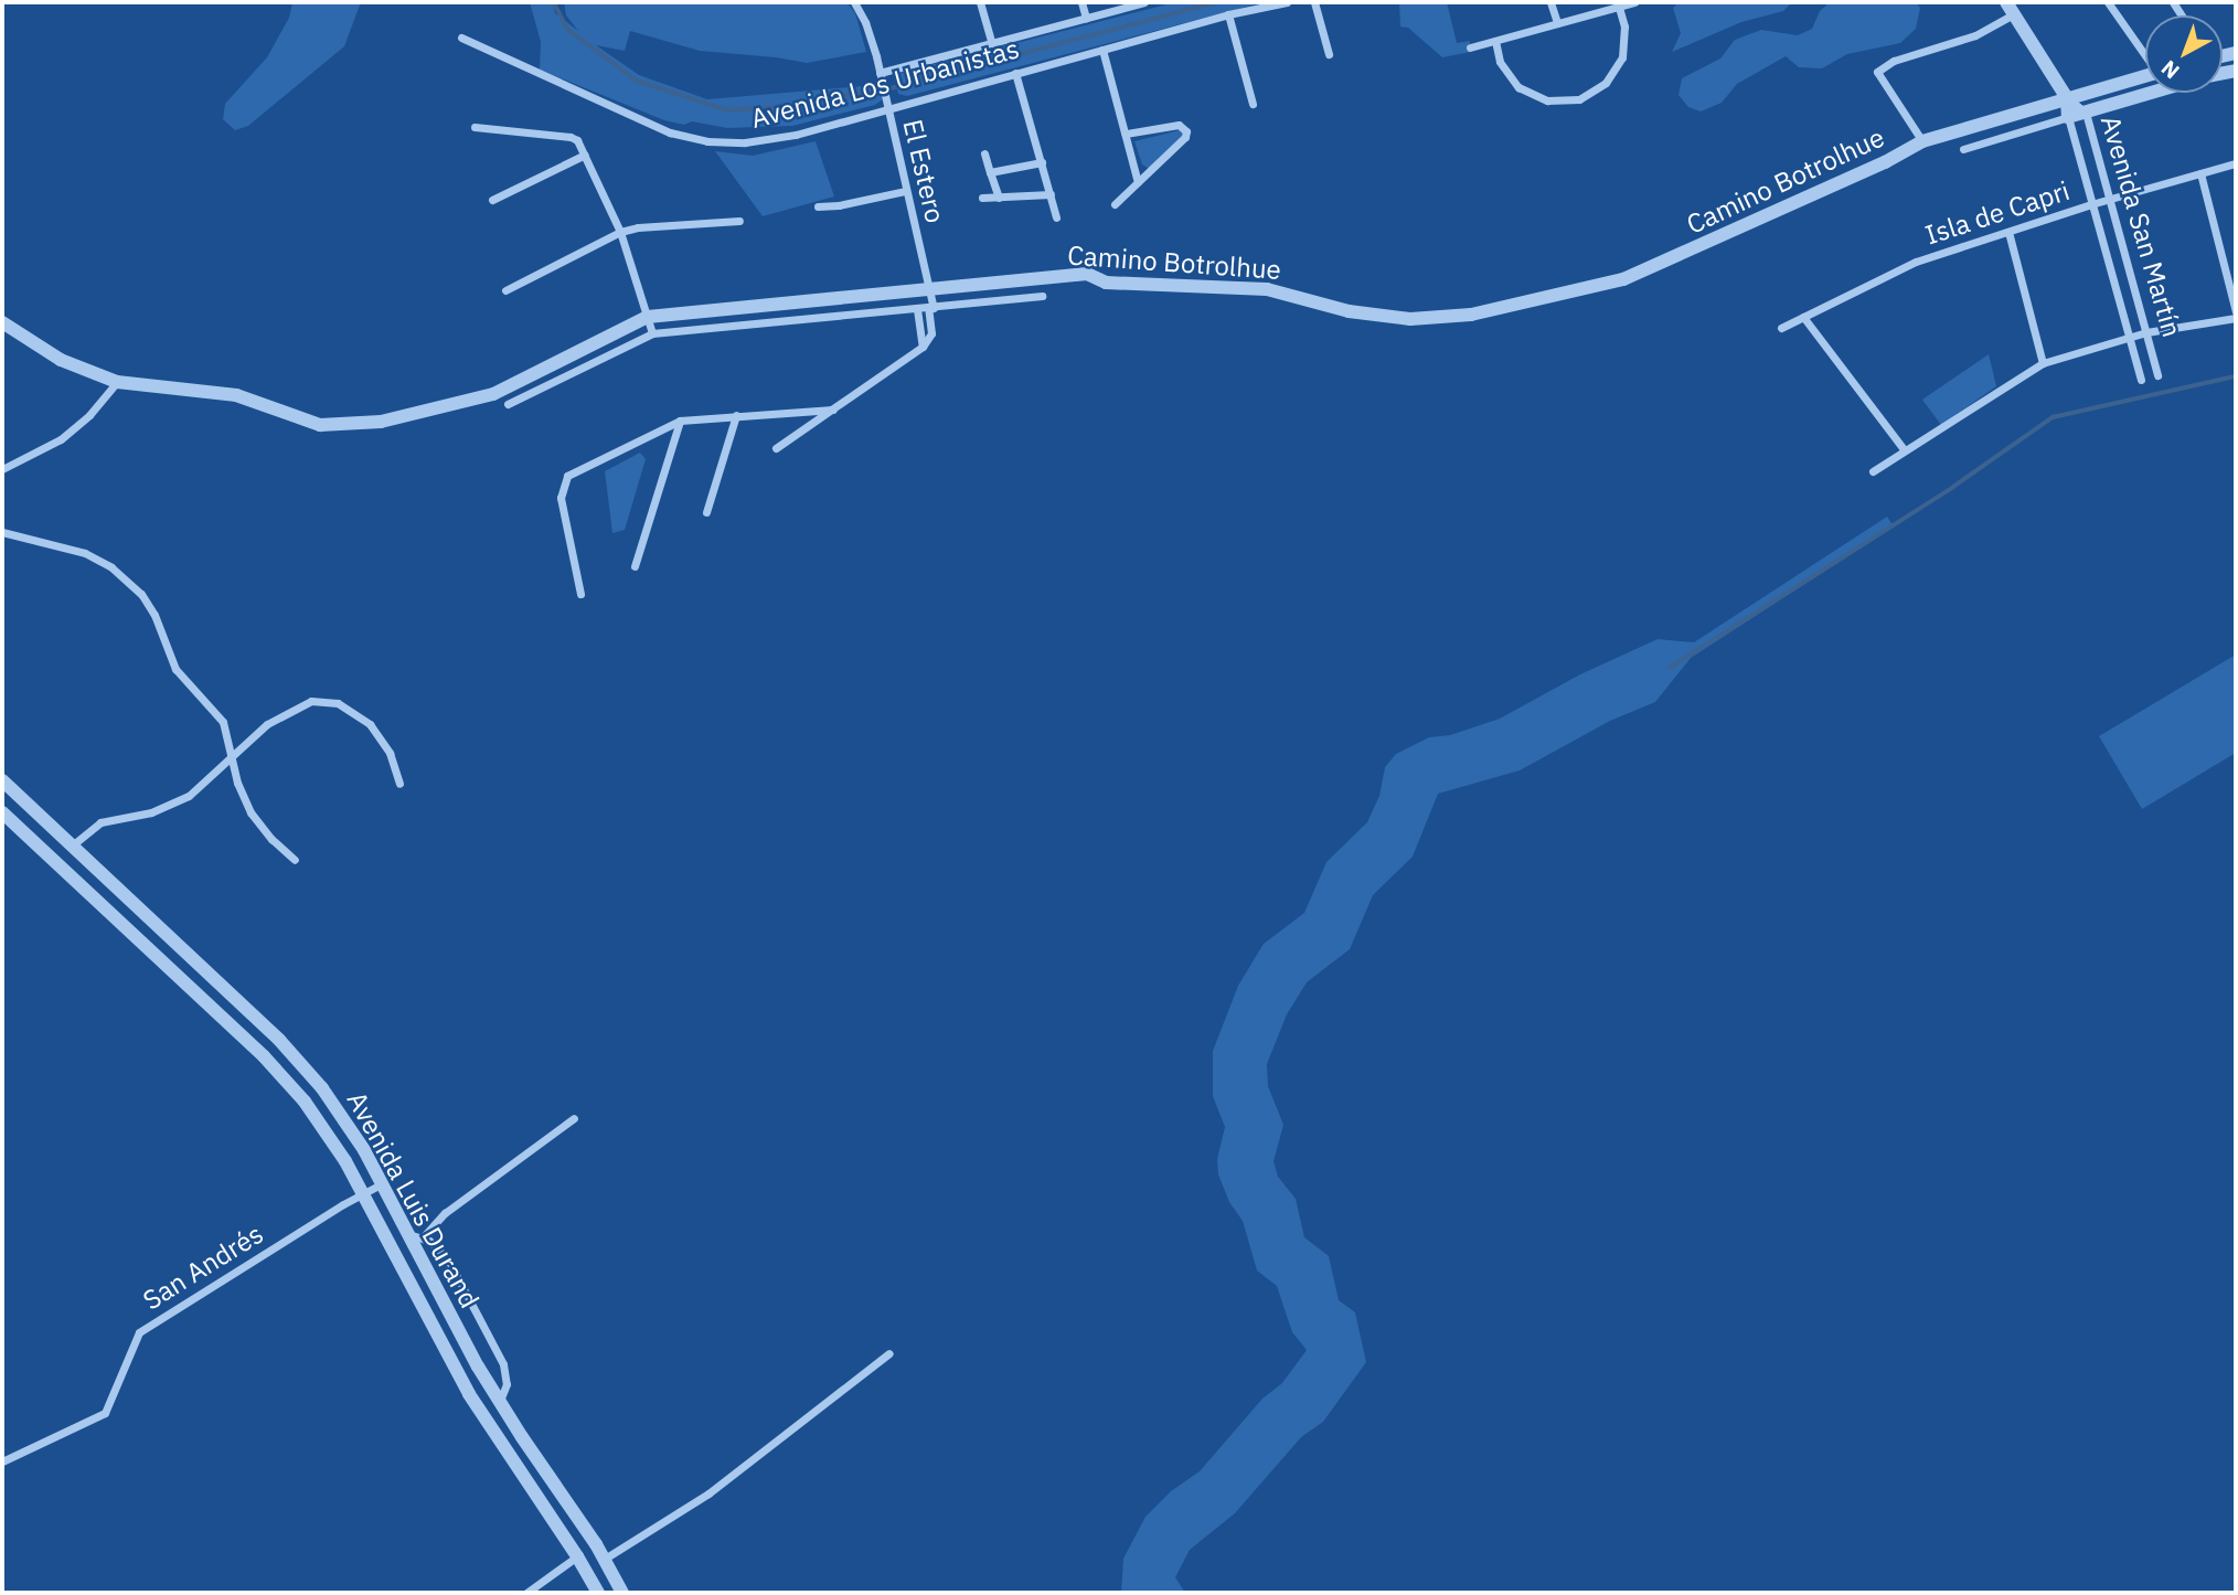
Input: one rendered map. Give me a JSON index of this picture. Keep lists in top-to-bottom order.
{
  "streets": {
    "street": [
      "Avenida Los Urbanistas",
      "El Estero",
      "Camino Botrolhue",
      "Isla de Capri",
      "Avenida San Martín",
      "Avenida Luis Durand",
      "San Andrés"
    ]
  },
  "crossings": [
    ["Avenida Los Urbanistas", "El Estero"],
    ["El Estero", "Camino Botrolhue"],
    ["Camino Botrolhue", "Avenida San Martín"],
    ["Isla de Capri", "Avenida San Martín"],
    ["Avenida Luis Durand", "San Andrés"]
  ],
  "north": "bottom left"
}
